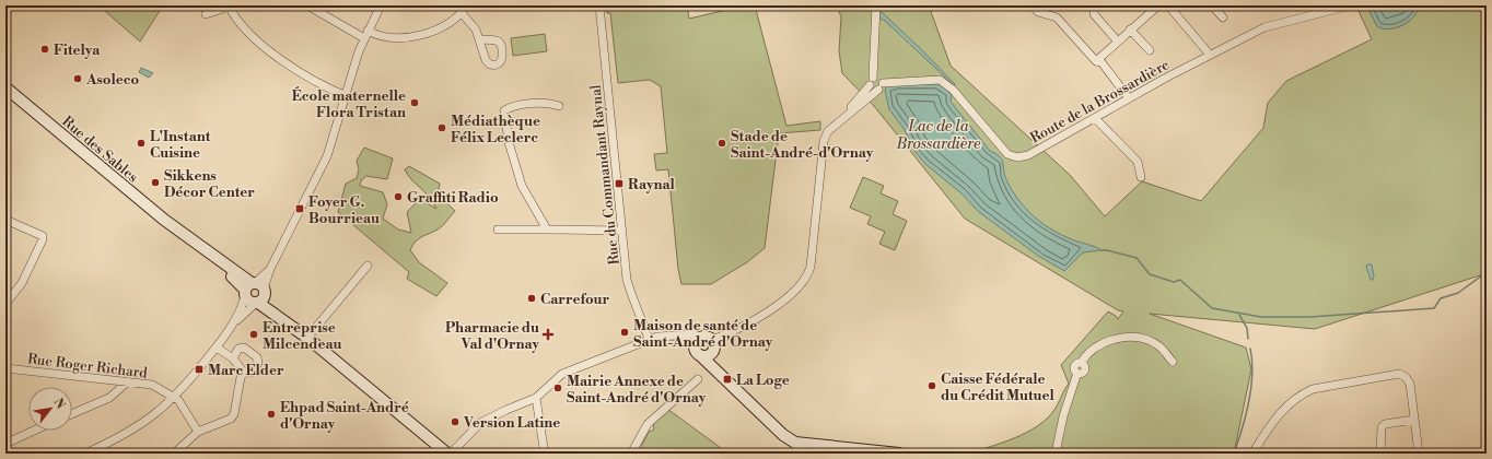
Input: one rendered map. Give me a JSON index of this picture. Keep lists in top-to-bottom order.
{
  "streets": {
    "main road": ["Rue des Sables"],
    "street": ["Route de la Brossardière", "Rue du Commandant Raynal", "Rue Roger Richard"]
  },
  "water": ["Lac de la Brossardière"],
  "places": {
    "other": [
      "Fitelya",
      "Asoleco",
      "École maternelle Flora Tristan",
      "Médiathèque Félix Leclerc",
      "L'Instant Cuisine",
      "Stade de Saint-André-d'Ornay",
      "Sikkens Décor Center",
      "Graffiti Radio",
      "Carrefour",
      "Maison de santé de Saint-André d'Ornay",
      "Entreprise Milcendeau",
      "Caisse Fédérale du Crédit Mutuel",
      "Mairie Annexe de Saint-André d'Ornay",
      "Ehpad Saint-André d'Ornay",
      "Version Latine"
    ],
    "transit": [
      "Raynal",
      "Foyer G. Bourrieau",
      "Marc Elder",
      "La Loge"
    ],
    "health": ["Pharmacie du Val d'Ornay"]
  },
  "north": "top right"
}
